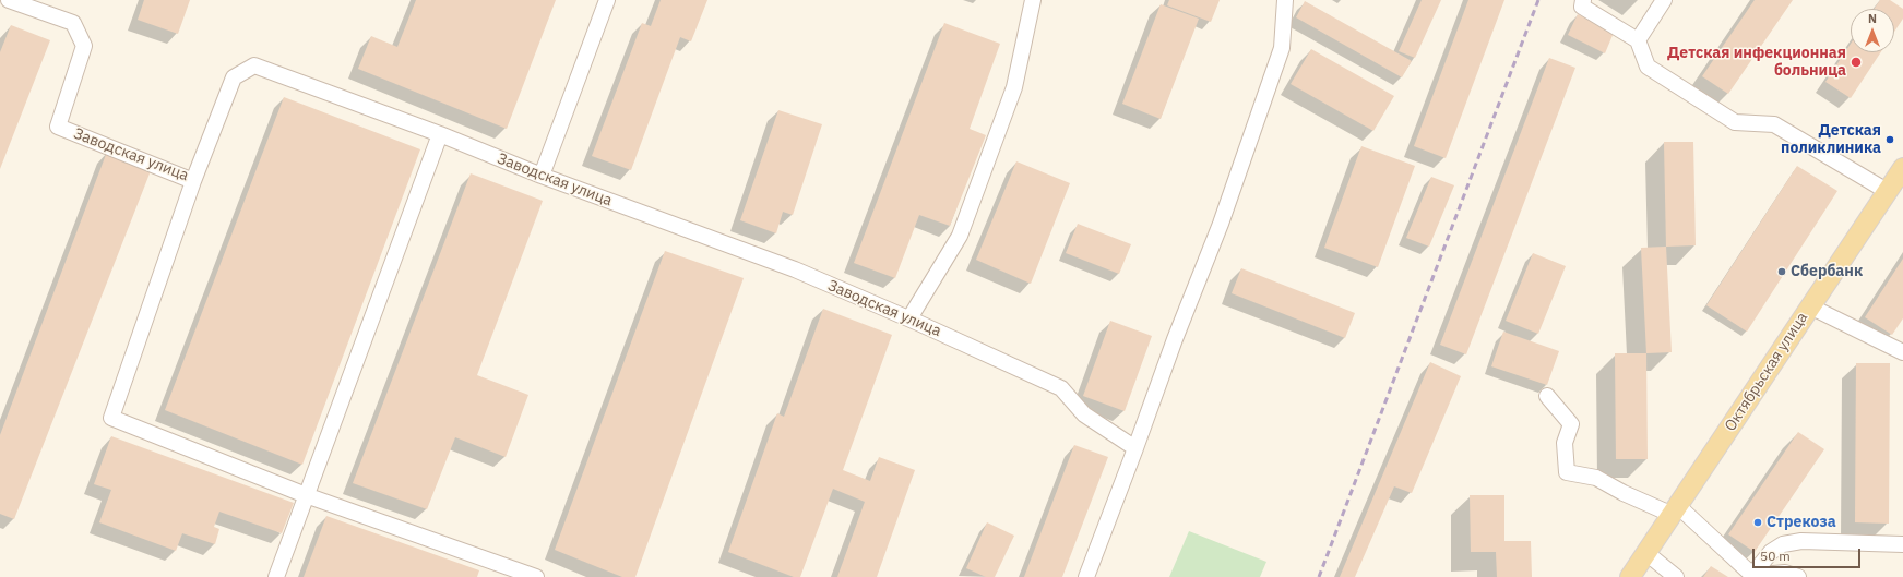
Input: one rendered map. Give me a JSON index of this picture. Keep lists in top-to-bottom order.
{
  "streets": {
    "main road": ["Октябрьская улица"],
    "street": ["Заводская улица"]
  },
  "places": [
    "Детская инфекционная больница",
    "Детская поликлиника",
    "Сбербанк",
    "Стрекоза"
  ],
  "scale_bar": "50 m",
  "north": "top"
}
